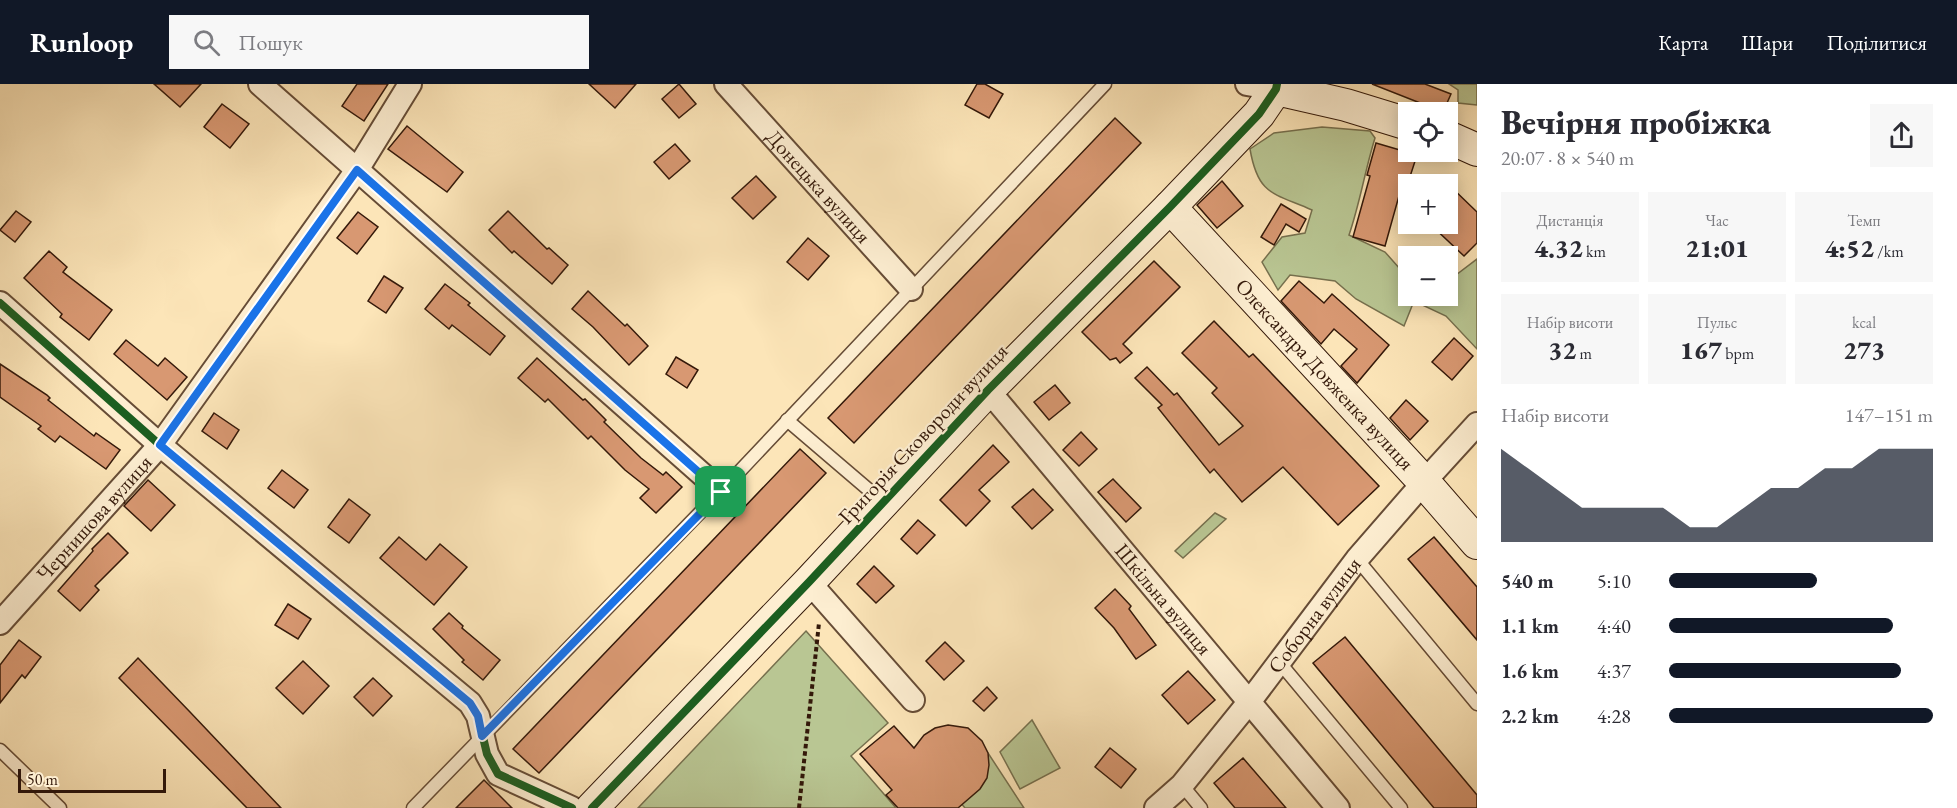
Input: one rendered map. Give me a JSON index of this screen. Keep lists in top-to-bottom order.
{
  "streets": {
    "street": [
      "Донецька вулиця",
      "Олександра Довженка вулиця",
      "Григорія Сковороди вулиця",
      "Чернишова вулиця",
      "Шкільна вулиця",
      "Соборна вулиця"
    ]
  },
  "crossings": [
    ["Олександра Довженка вулиця", "Григорія Сковороди вулиця"],
    ["Олександра Довженка вулиця", "Соборна вулиця"],
    ["Григорія Сковороди вулиця", "Шкільна вулиця"],
    ["Шкільна вулиця", "Соборна вулиця"]
  ],
  "scale_bar": "50 m",
  "page": {
    "header": "Runloop",
    "search": "Пошук",
    "nav": ["Карта", "Шари", "Поділитися"],
    "heading": ["Вечірня пробіжка", "20:07 · 8 × 540 m"],
    "map_buttons": ["+", "−"],
    "stats": [
      ["Дистанція", "4.32 km"],
      ["Час", "21:01"],
      ["Темп", "4:52 /km"],
      ["Набір висоти", "32 m"],
      ["Пульс", "167 bpm"],
      ["kcal", "273"]
    ],
    "chart": ["Набір висоти", "147–151 m"],
    "list": [
      {
        "name": "540 m",
        "note": "5:10"
      },
      {
        "name": "1.1 km",
        "note": "4:40"
      },
      {
        "name": "1.6 km",
        "note": "4:37"
      },
      {
        "name": "2.2 km",
        "note": "4:28"
      }
    ],
    "scale": "50 m"
  }
}
